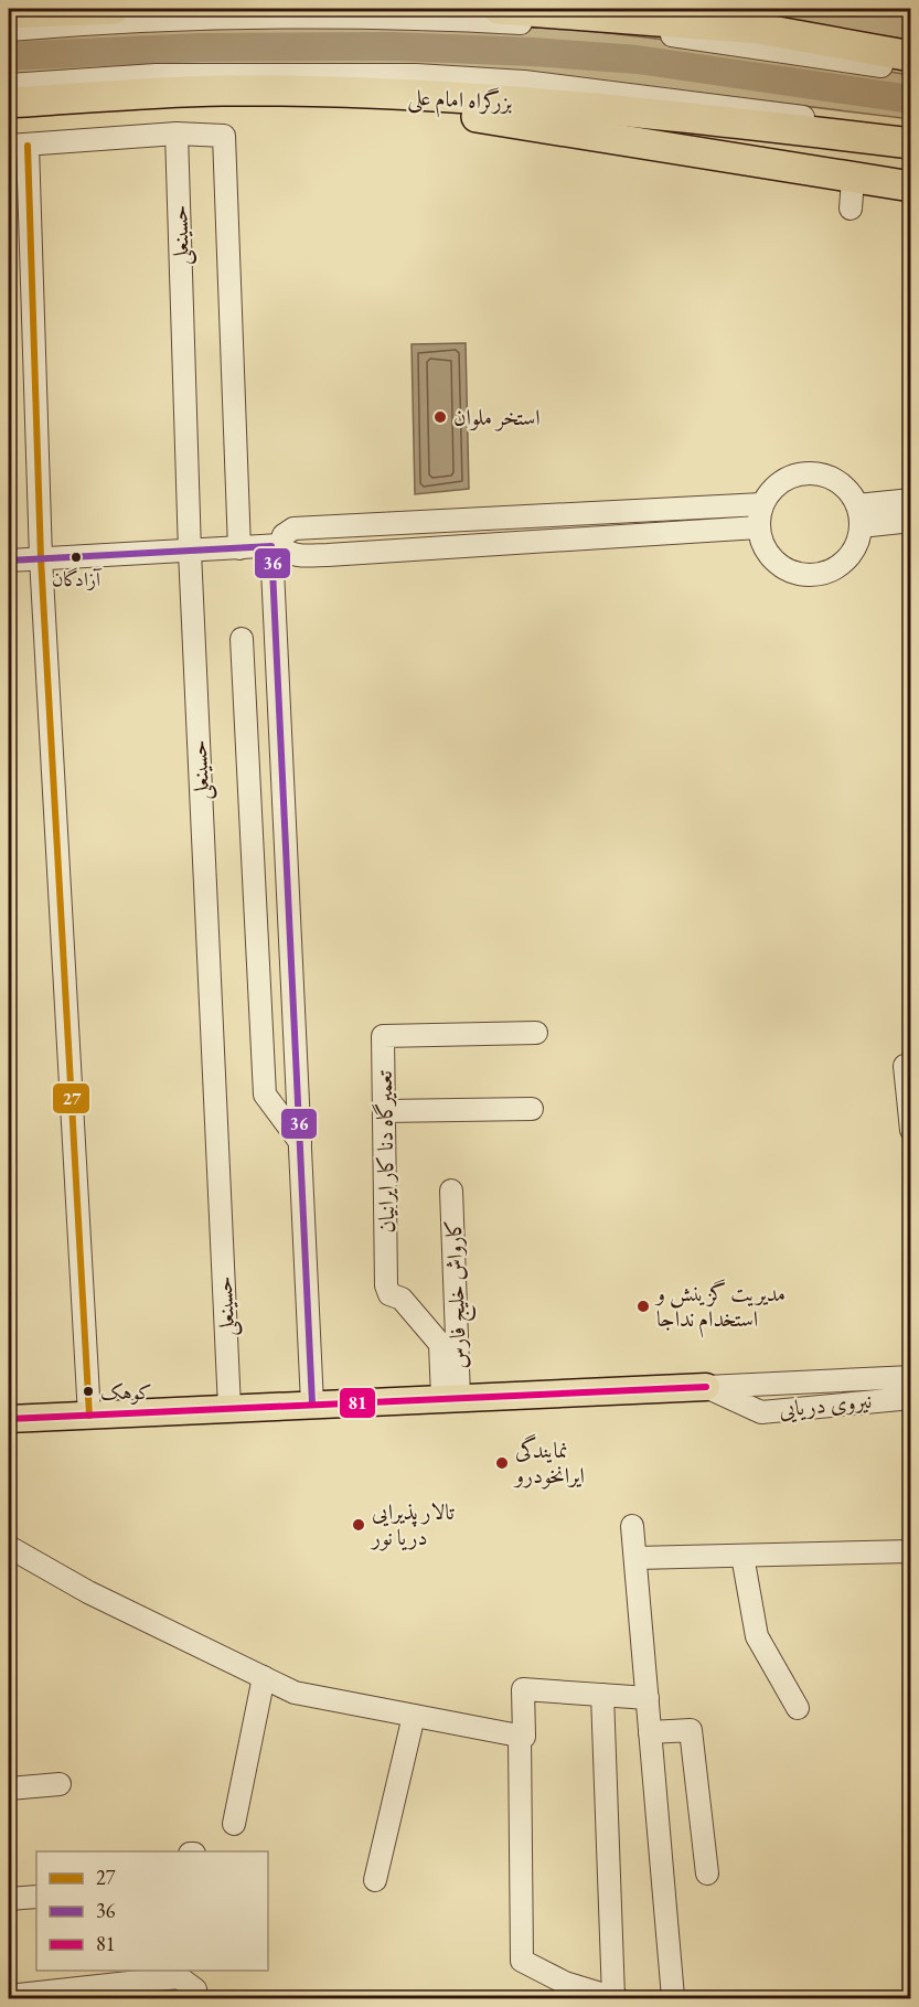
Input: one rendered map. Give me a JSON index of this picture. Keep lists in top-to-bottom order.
{
  "streets": {
    "highway": ["بزرگراه امام علی"],
    "main road": ["نیروی دریایی"],
    "street": ["حسینعلی", "تعمیرگاه دنا کار ایرانیان", "کارواش خلیج فارس"]
  },
  "crossings": [
    ["حسینعلی", "نیروی دریایی"],
    ["تعمیرگاه دنا کار ایرانیان", "کارواش خلیج فارس"],
    ["تعمیرگاه دنا کار ایرانیان", "نیروی دریایی"],
    ["کارواش خلیج فارس", "نیروی دریایی"]
  ],
  "places": [
    "استخر ملوان",
    "آزادگان",
    "مدیریت گزینش و استخدام نداجا",
    "کوهک",
    "نمایندگی ایرانخودرو",
    "تالار پذیرایی دریا نور"
  ],
  "lines": ["transit line 27", "transit line 36", "transit line 81"],
  "legend": ["27", "36", "81"]
}
